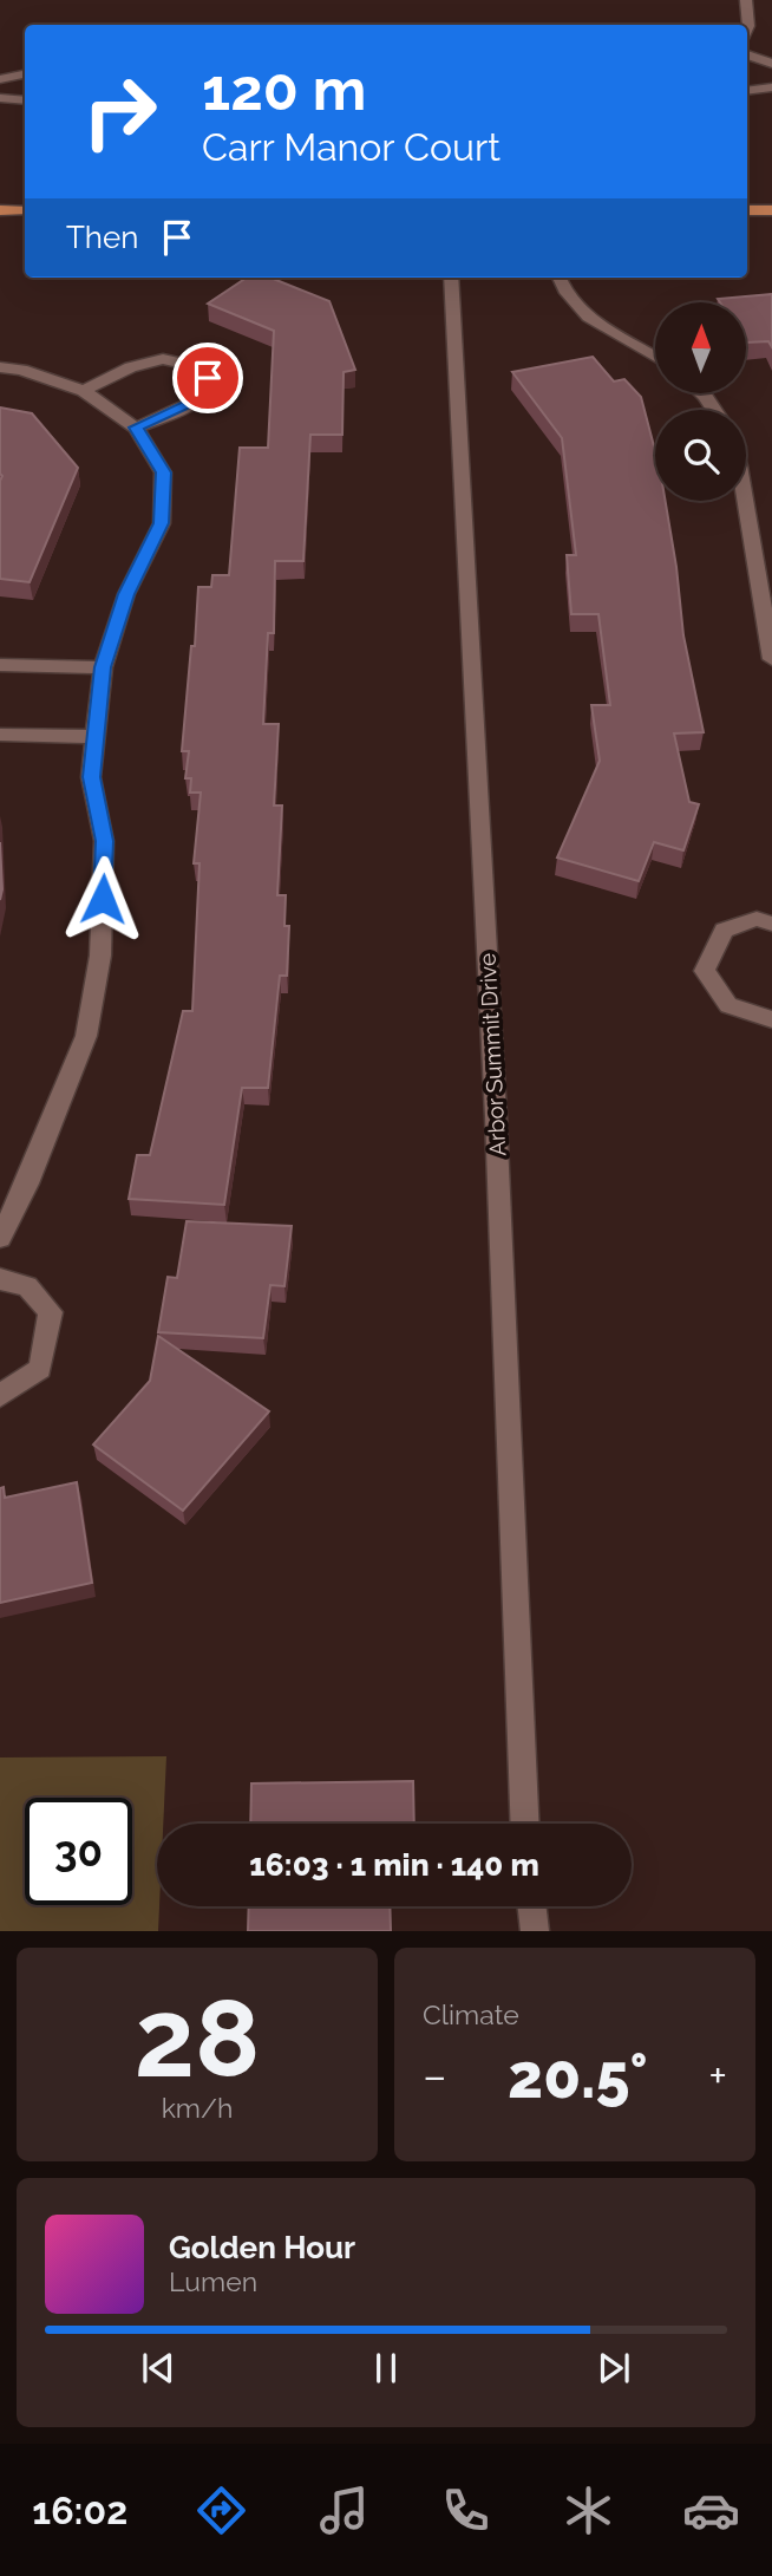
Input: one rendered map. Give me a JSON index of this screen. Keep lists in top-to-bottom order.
{
  "streets": {
    "street": ["Arbor Summit Drive"]
  },
  "north": "top",
  "page": {
    "turn": ["120 m", "Carr Manor Court"],
    "then": "Then",
    "limit": "30",
    "trip": "16:03 · 1 min · 140 m",
    "tile": [
      ["28", "km/h"],
      "Climate"
    ],
    "heat": ["−", "20.5°", "+"],
    "song": ["Golden Hour", "Lumen"],
    "tabs": "16:02"
  }
}
